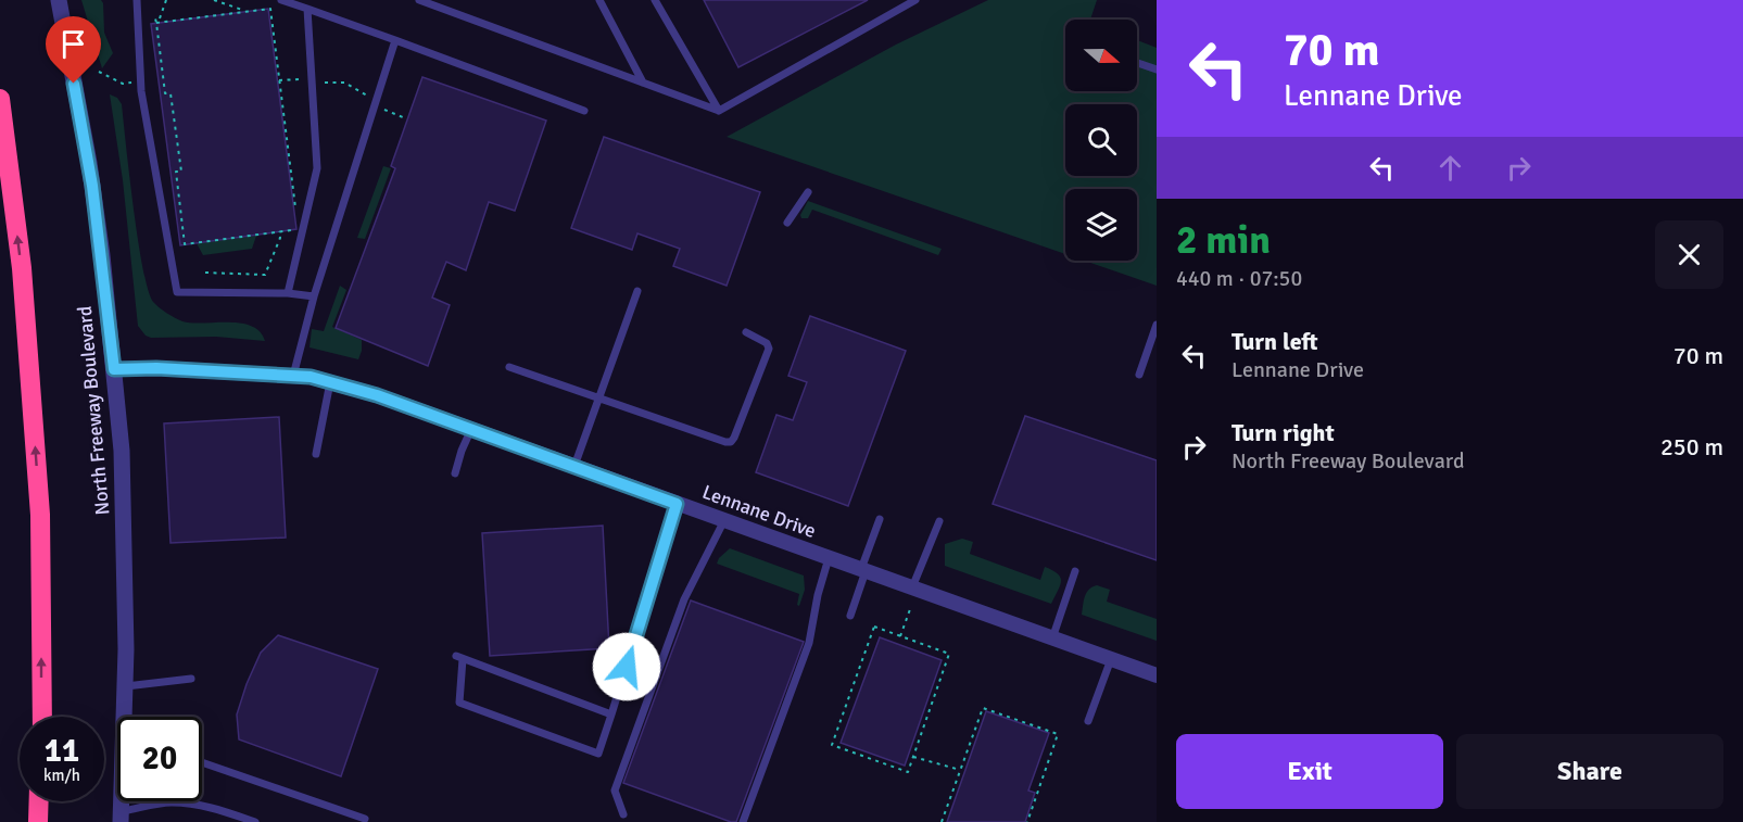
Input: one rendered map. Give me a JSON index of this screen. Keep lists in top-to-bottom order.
{
  "streets": {
    "street": ["North Freeway Boulevard", "Lennane Drive"]
  },
  "crossings": [
    ["North Freeway Boulevard", "Lennane Drive"]
  ],
  "north": "right",
  "page": {
    "turn": ["70 m", "Lennane Drive"],
    "heading": ["2 min", "440 m · 07:50"],
    "list": [
      {
        "name": "Turn left",
        "note": "Lennane Drive",
        "value": "70 m"
      },
      {
        "name": "Turn right",
        "note": "North Freeway Boulevard",
        "value": "250 m"
      }
    ],
    "speed": "11 km/h",
    "limit": "20",
    "buttons": ["Exit", "Share"]
  }
}
